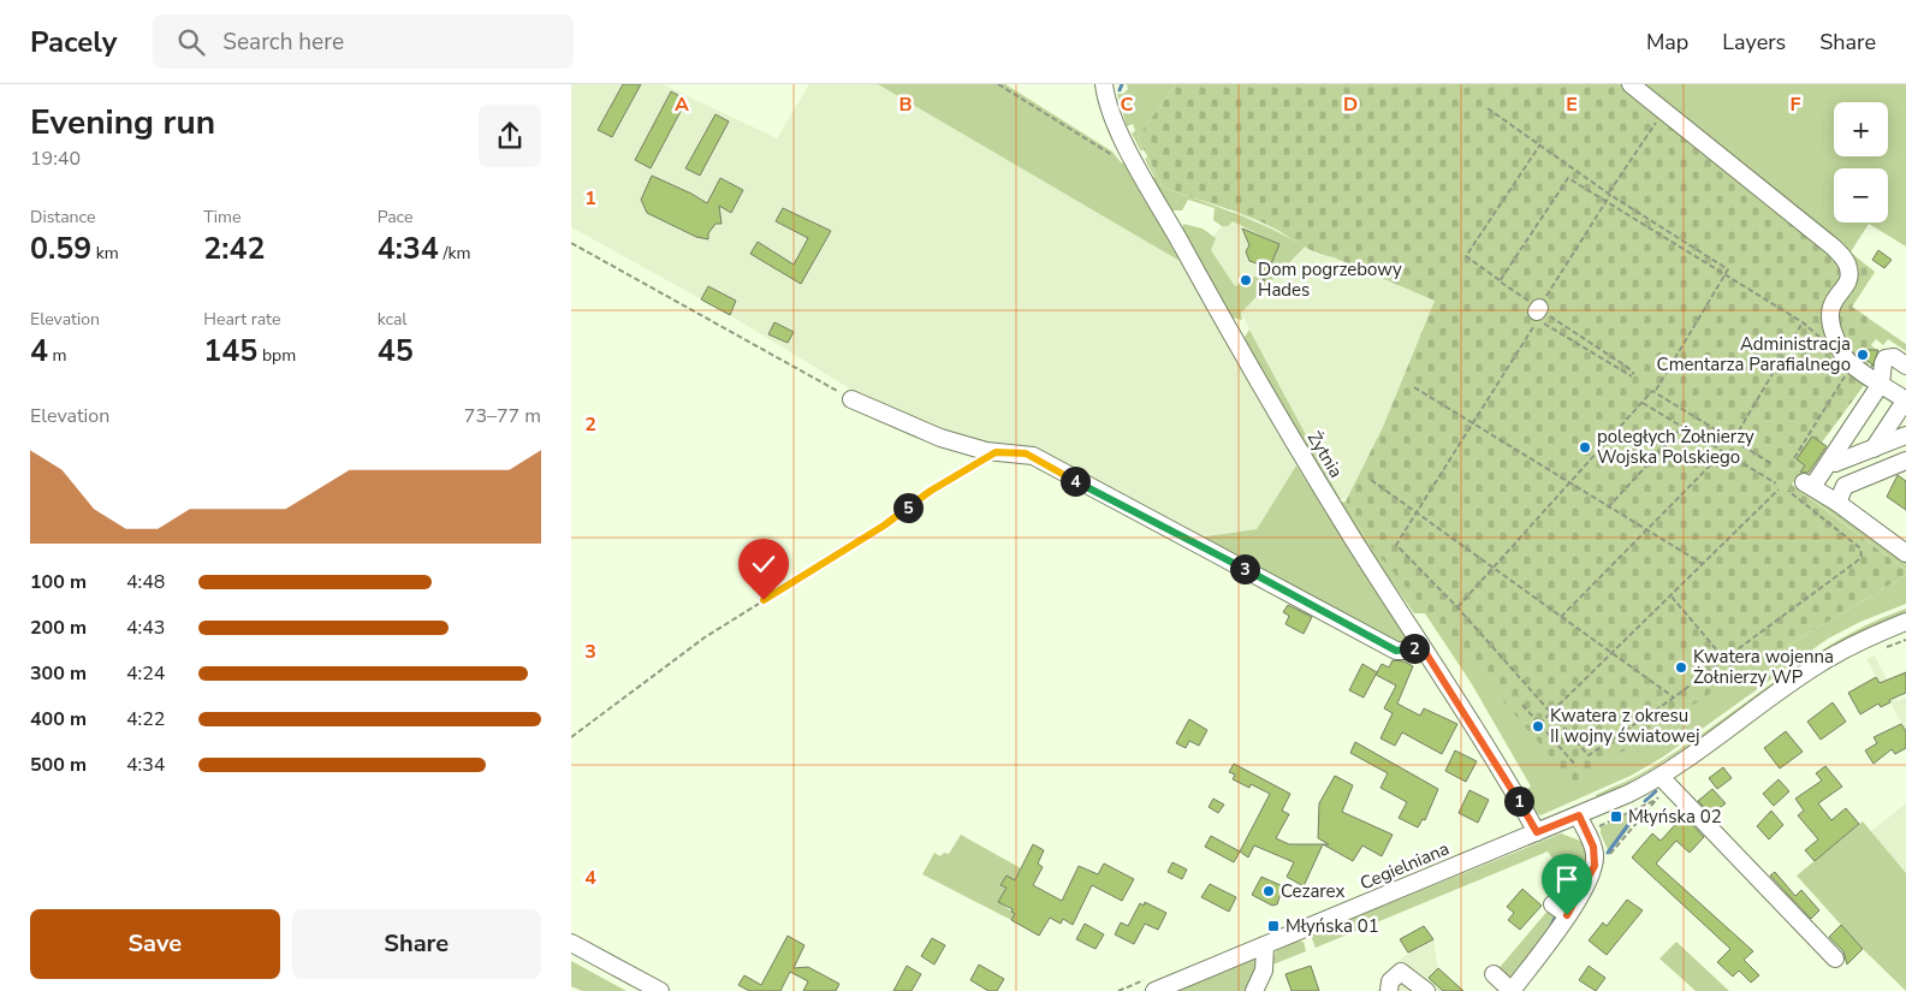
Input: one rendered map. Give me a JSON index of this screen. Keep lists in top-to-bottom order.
{
  "streets": {
    "street": ["Żytnia", "Cegielniana"]
  },
  "crossings": [
    ["Żytnia", "Cegielniana"]
  ],
  "places": {
    "other": [
      "Dom pogrzebowy Hades",
      "Administracja Cmentarza Parafialnego",
      "poległych Żołnierzy Wojska Polskiego",
      "Kwatera wojenna Żołnierzy WP",
      "Kwatera z okresu II wojny światowej",
      "Cezarex"
    ],
    "transit": ["Młyńska 02", "Młyńska 01"]
  },
  "page": {
    "header": "Pacely",
    "search": "Search here",
    "nav": ["Map", "Layers", "Share"],
    "heading": ["Evening run", "19:40"],
    "map_buttons": ["+", "−"],
    "stats": [
      ["Distance", "0.59 km"],
      ["Time", "2:42"],
      ["Pace", "4:34 /km"],
      ["Elevation", "4 m"],
      ["Heart rate", "145 bpm"],
      ["kcal", "45"]
    ],
    "chart": ["Elevation", "73–77 m"],
    "pins": [
      "4",
      "5",
      "3",
      "2",
      "1"
    ],
    "list": [
      {
        "name": "100 m",
        "note": "4:48"
      },
      {
        "name": "200 m",
        "note": "4:43"
      },
      {
        "name": "300 m",
        "note": "4:24"
      },
      {
        "name": "400 m",
        "note": "4:22"
      },
      {
        "name": "500 m",
        "note": "4:34"
      }
    ],
    "buttons": ["Save", "Share"]
  },
  "grid": {
    "columns": [
      "A",
      "B",
      "C",
      "D",
      "E",
      "F"
    ],
    "rows": [
      "1",
      "2",
      "3",
      "4"
    ]
  }
}
